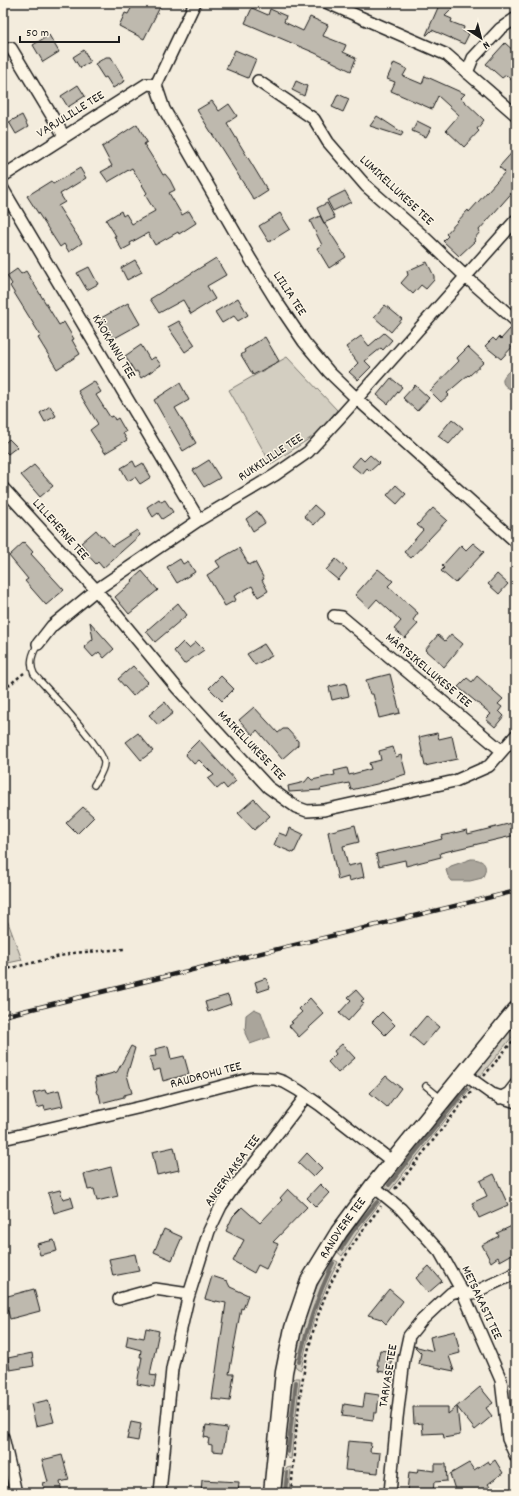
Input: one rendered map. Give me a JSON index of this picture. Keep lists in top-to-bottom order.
{
  "streets": {
    "street": [
      "VARJULILLE TEE",
      "LUMIKELLUKESE TEE",
      "LIILIA TEE",
      "KÄOKANNU TEE",
      "RUKKILILLE TEE",
      "LILLEHERNE TEE",
      "MÄRTSIKELLUKESE TEE",
      "MAIKELLUKESE TEE",
      "RAUDROHU TEE",
      "ANGERVAKSA TEE",
      "RANDVERE TEE",
      "METSAKASTI TEE",
      "TARVASE TEE"
    ]
  },
  "crossings": [
    ["VARJULILLE TEE", "LIILIA TEE"],
    ["LUMIKELLUKESE TEE", "RUKKILILLE TEE"],
    ["LIILIA TEE", "RUKKILILLE TEE"],
    ["KÄOKANNU TEE", "RUKKILILLE TEE"],
    ["RUKKILILLE TEE", "LILLEHERNE TEE"],
    ["RUKKILILLE TEE", "MAIKELLUKESE TEE"],
    ["LILLEHERNE TEE", "MAIKELLUKESE TEE"],
    ["MÄRTSIKELLUKESE TEE", "MAIKELLUKESE TEE"],
    ["RAUDROHU TEE", "ANGERVAKSA TEE"],
    ["RAUDROHU TEE", "RANDVERE TEE"],
    ["RANDVERE TEE", "METSAKASTI TEE"],
    ["METSAKASTI TEE", "TARVASE TEE"]
  ],
  "scale_bar": "50 m",
  "north": "bottom right"
}
